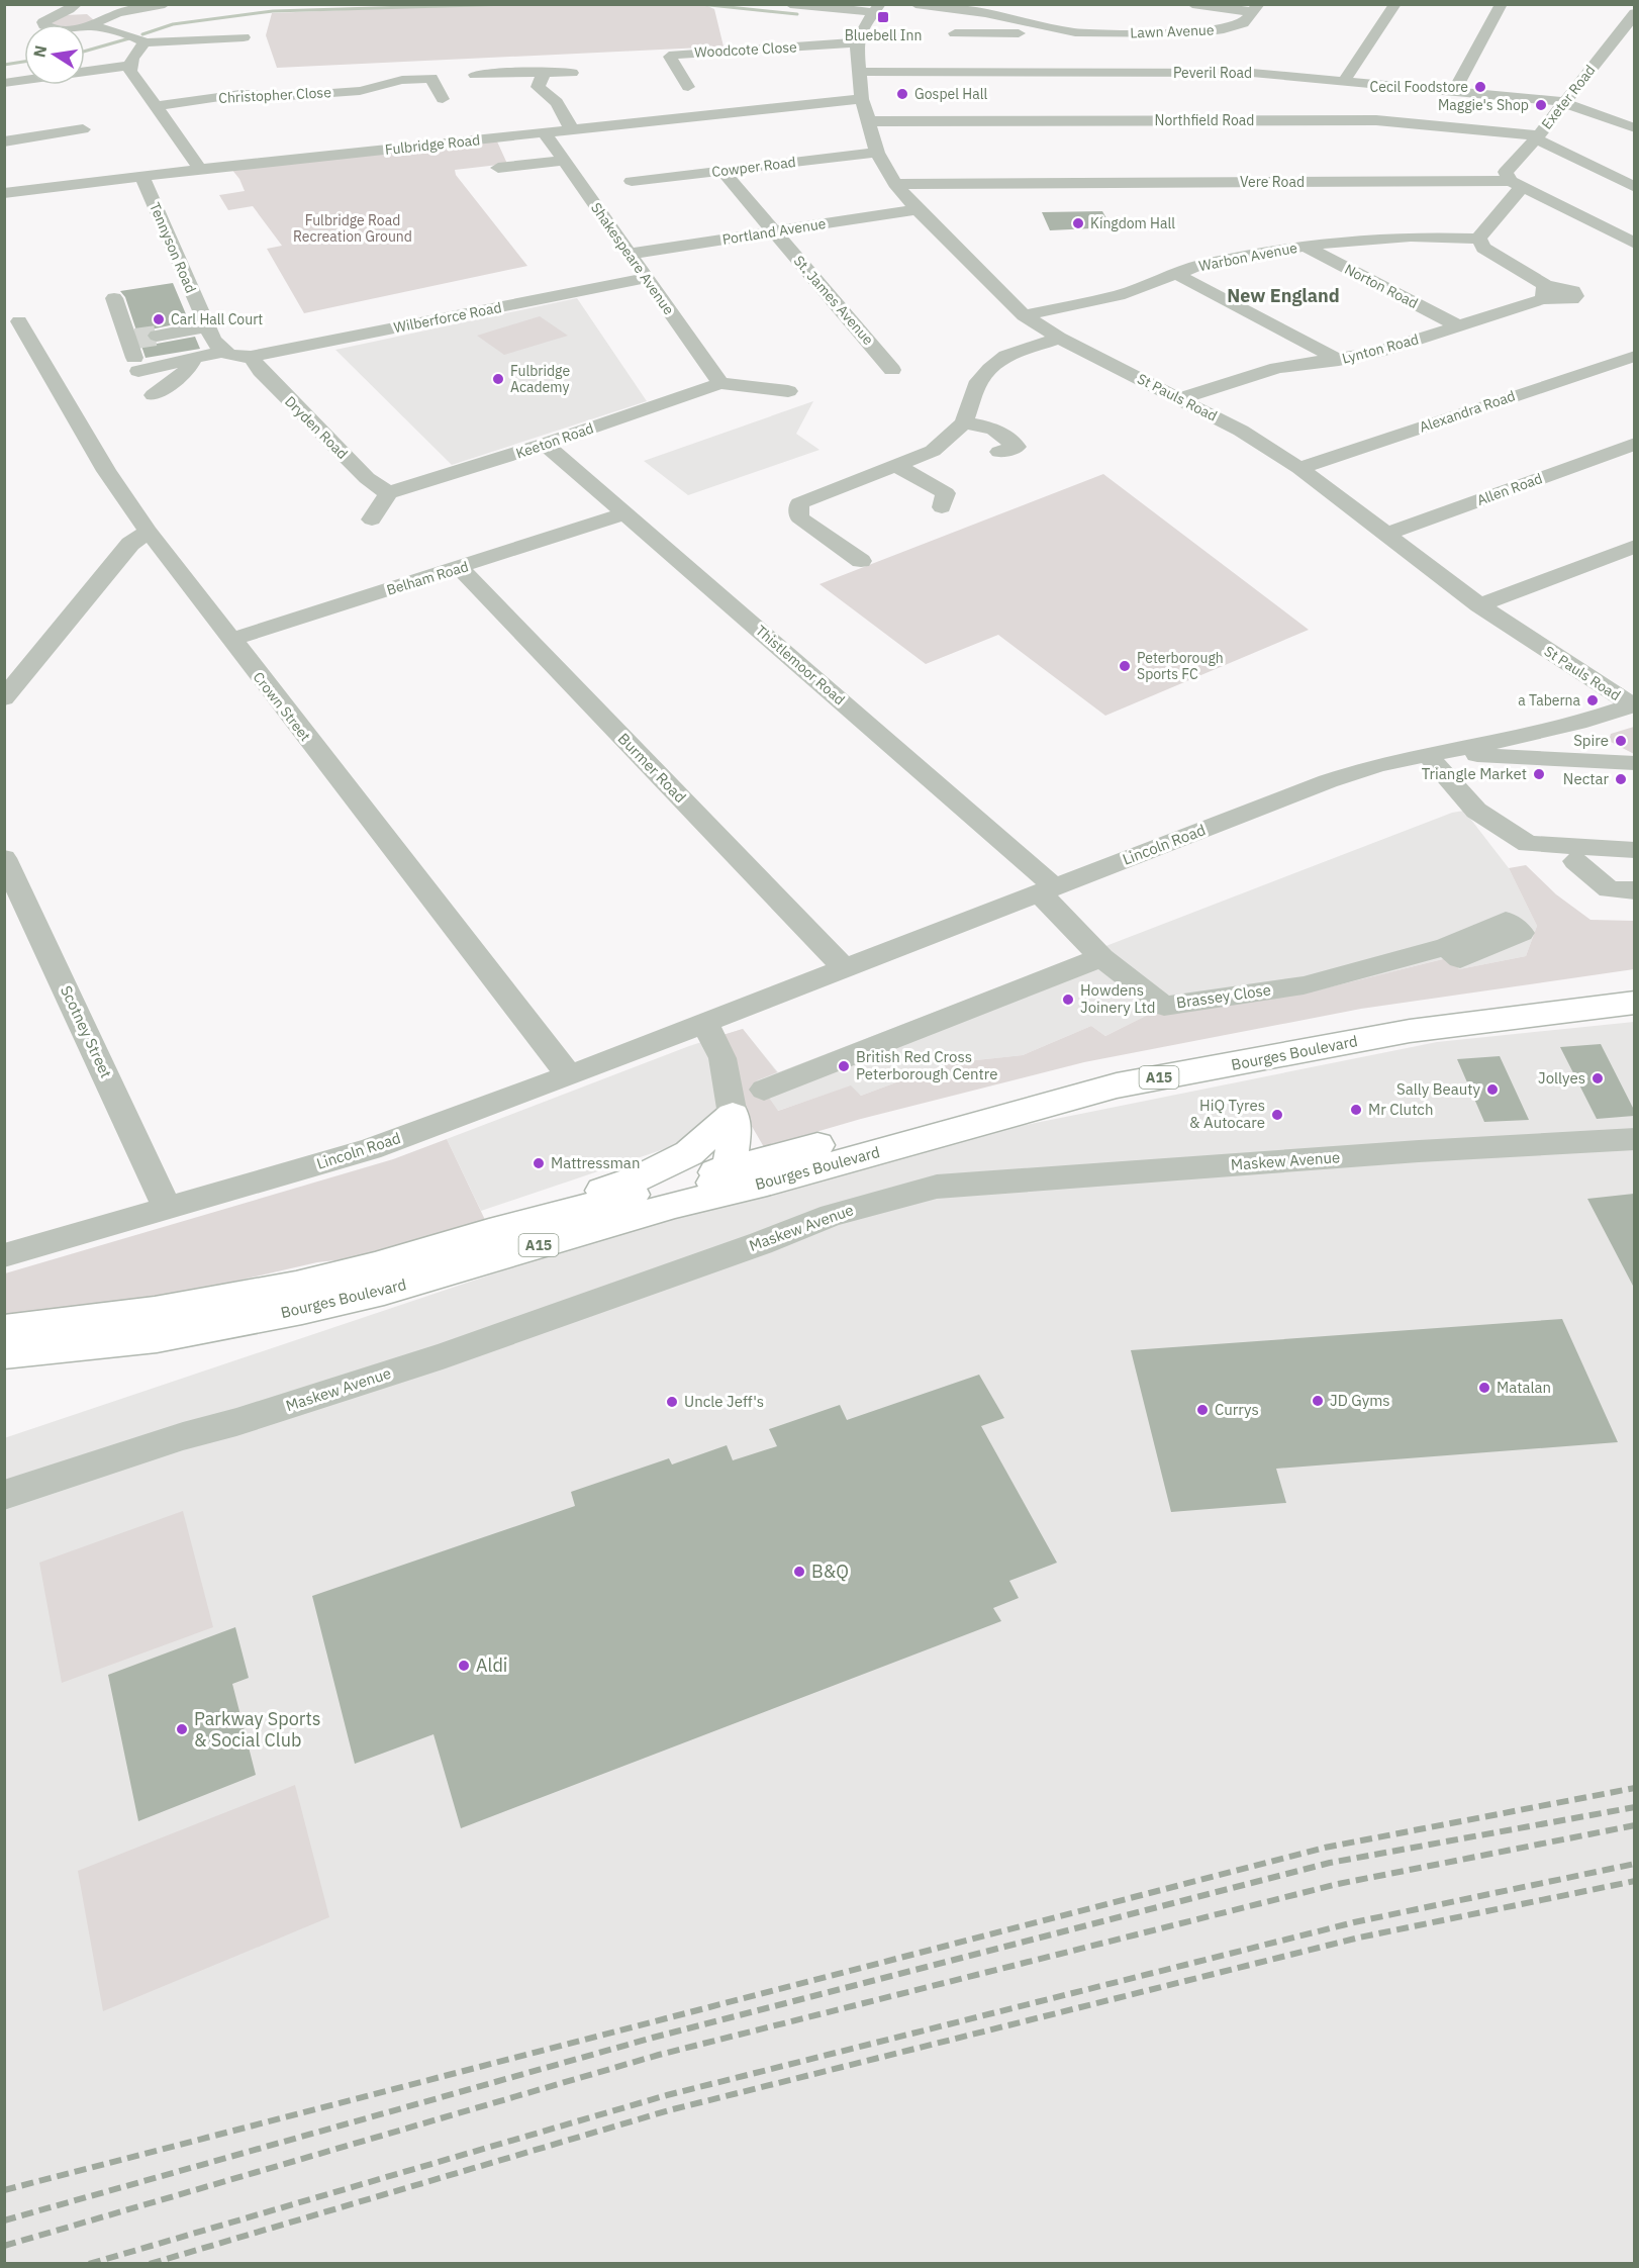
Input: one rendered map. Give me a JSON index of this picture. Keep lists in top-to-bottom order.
{
  "streets": {
    "main road": ["Bourges Boulevard", "A15"],
    "street": [
      "Lawn Avenue",
      "Woodcote Close",
      "Peveril Road",
      "Christopher Close",
      "Exeter Road",
      "Northfield Road",
      "Fulbridge Road",
      "Cowper Road",
      "Vere Road",
      "Portland Avenue",
      "Tennyson Road",
      "Warbon Avenue",
      "Shakespeare Avenue",
      "Norton Road",
      "St. James Avenue",
      "Wilberforce Road",
      "Lynton Road",
      "St Pauls Road",
      "Alexandra Road",
      "Dryden Road",
      "Keeton Road",
      "Allen Road",
      "Belham Road",
      "Thistlemoor Road",
      "Crown Street",
      "Burmer Road",
      "Lincoln Road",
      "Brassey Close",
      "Scotney Street",
      "Maskew Avenue"
    ]
  },
  "crossings": [
    ["Woodcote Close", "St Pauls Road"],
    ["Peveril Road", "Exeter Road"],
    ["Peveril Road", "St Pauls Road"],
    ["Exeter Road", "Northfield Road"],
    ["Exeter Road", "Vere Road"],
    ["Northfield Road", "St Pauls Road"],
    ["Fulbridge Road", "Tennyson Road"],
    ["Fulbridge Road", "Shakespeare Avenue"],
    ["Fulbridge Road", "St Pauls Road"],
    ["Cowper Road", "St. James Avenue"],
    ["Cowper Road", "St Pauls Road"],
    ["Vere Road", "St Pauls Road"],
    ["Portland Avenue", "Shakespeare Avenue"],
    ["Portland Avenue", "St. James Avenue"],
    ["Portland Avenue", "St Pauls Road"],
    ["Warbon Avenue", "Norton Road"],
    ["Warbon Avenue", "Lynton Road"],
    ["Warbon Avenue", "St Pauls Road"],
    ["Shakespeare Avenue", "Wilberforce Road"],
    ["Shakespeare Avenue", "Keeton Road"],
    ["Norton Road", "Lynton Road"],
    ["Wilberforce Road", "Dryden Road"],
    ["Lynton Road", "St Pauls Road"],
    ["St Pauls Road", "Alexandra Road"],
    ["St Pauls Road", "Allen Road"],
    ["St Pauls Road", "Lincoln Road"],
    ["Dryden Road", "Keeton Road"],
    ["Keeton Road", "Thistlemoor Road"],
    ["Belham Road", "Thistlemoor Road"],
    ["Belham Road", "Crown Street"],
    ["Belham Road", "Burmer Road"],
    ["Thistlemoor Road", "Lincoln Road"],
    ["Thistlemoor Road", "Brassey Close"],
    ["Crown Street", "Lincoln Road"],
    ["Burmer Road", "Lincoln Road"],
    ["Lincoln Road", "Brassey Close"],
    ["Lincoln Road", "Scotney Street"]
  ],
  "districts": ["New England"],
  "parks": ["Fulbridge Road Recreation Ground"],
  "places": {
    "transit": ["Bluebell Inn"],
    "other": [
      "Cecil Foodstore",
      "Gospel Hall",
      "Maggie's Shop",
      "Kingdom Hall",
      "Carl Hall Court",
      "Fulbridge Academy",
      "Peterborough Sports FC",
      "a Taberna",
      "Spire",
      "Triangle Market",
      "Nectar",
      "Howdens Joinery Ltd",
      "British Red Cross Peterborough Centre",
      "Jollyes",
      "Sally Beauty",
      "Mr Clutch",
      "HiQ Tyres & Autocare",
      "Mattressman",
      "Matalan",
      "JD Gyms",
      "Uncle Jeff's",
      "Currys",
      "B&Q",
      "Aldi",
      "Parkway Sports & Social Club"
    ]
  },
  "north": "left"
}
